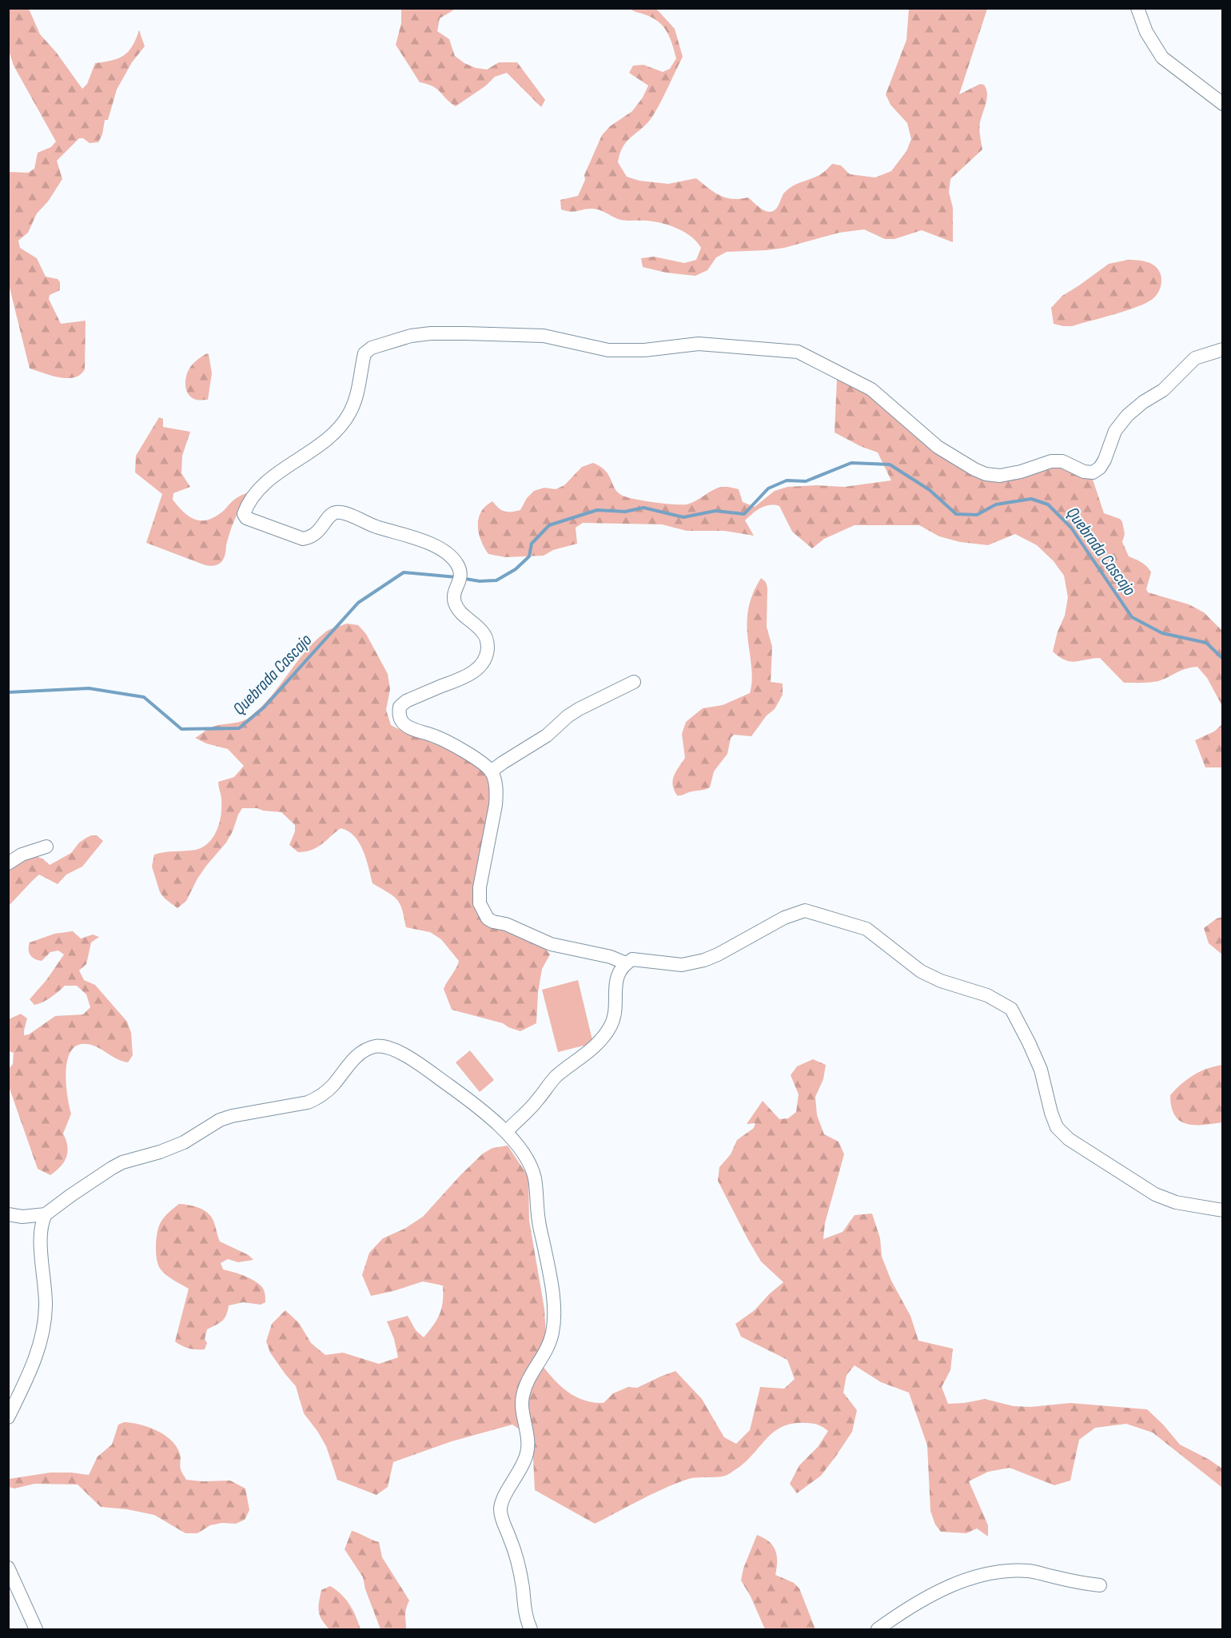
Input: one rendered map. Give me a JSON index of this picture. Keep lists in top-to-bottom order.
{
  "water": ["Quebrada Cascajo"]
}
